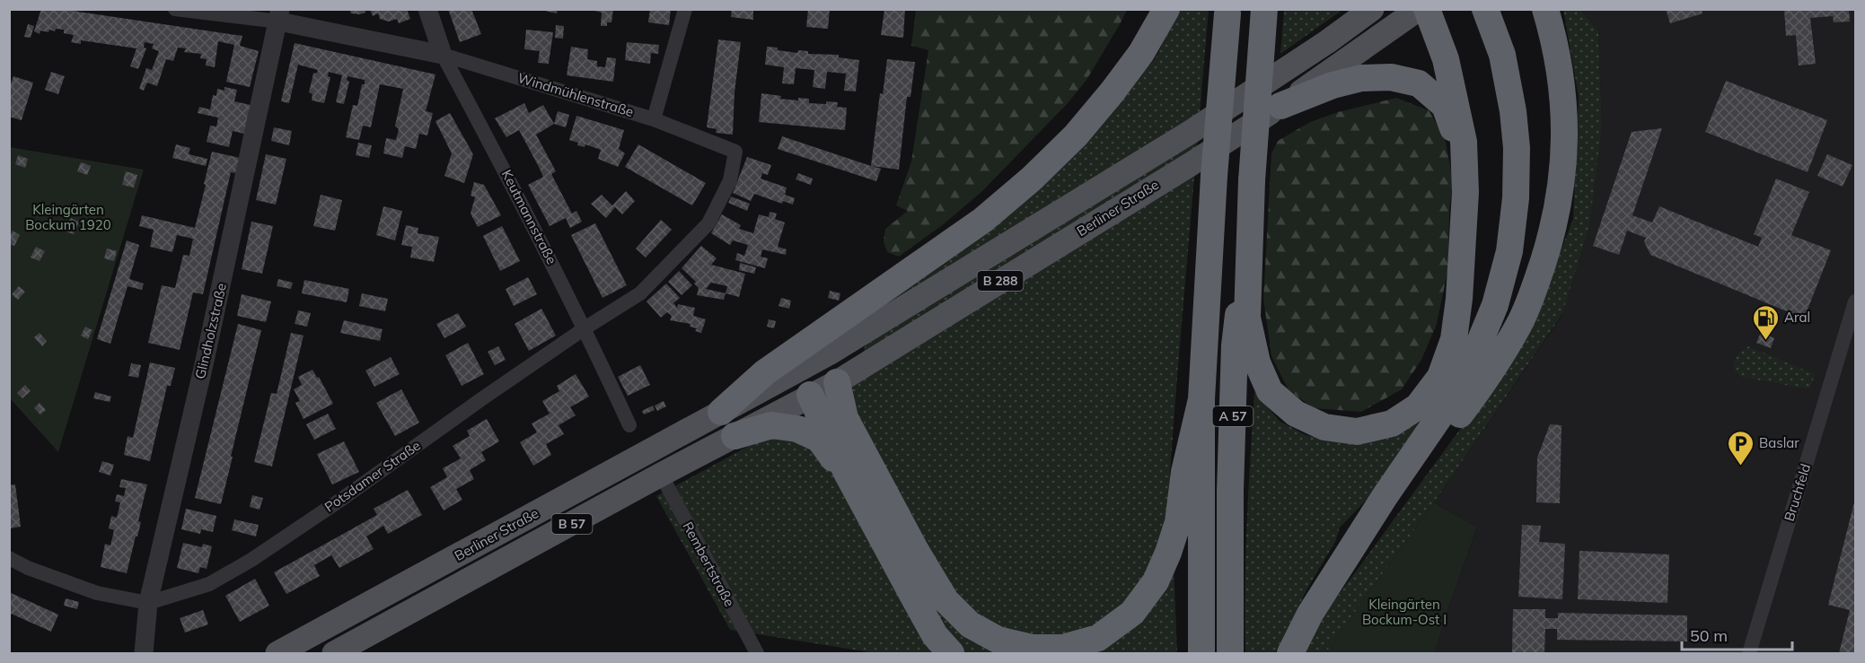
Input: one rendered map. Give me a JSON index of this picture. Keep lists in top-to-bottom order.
{
  "streets": {
    "highway": ["A 57"],
    "main road": ["Berliner Straße", "B 288", "B 57"],
    "street": [
      "Windmühlenstraße",
      "Keutmannstraße",
      "Glindholzstraße",
      "Potsdamer Straße",
      "Bruchfeld",
      "Rembertstraße"
    ]
  },
  "crossings": [
    ["Windmühlenstraße", "Keutmannstraße"],
    ["Windmühlenstraße", "Glindholzstraße"],
    ["Windmühlenstraße", "Potsdamer Straße"],
    ["Berliner Straße", "Rembertstraße"],
    ["Keutmannstraße", "Potsdamer Straße"],
    ["Glindholzstraße", "Potsdamer Straße"]
  ],
  "parks": ["Kleingärten Bockum 1920", "Kleingärten Bockum-Ost I"],
  "places": {
    "fuel station": ["Aral"],
    "parking": ["Baslar"]
  },
  "scale_bar": "50 m"
}
